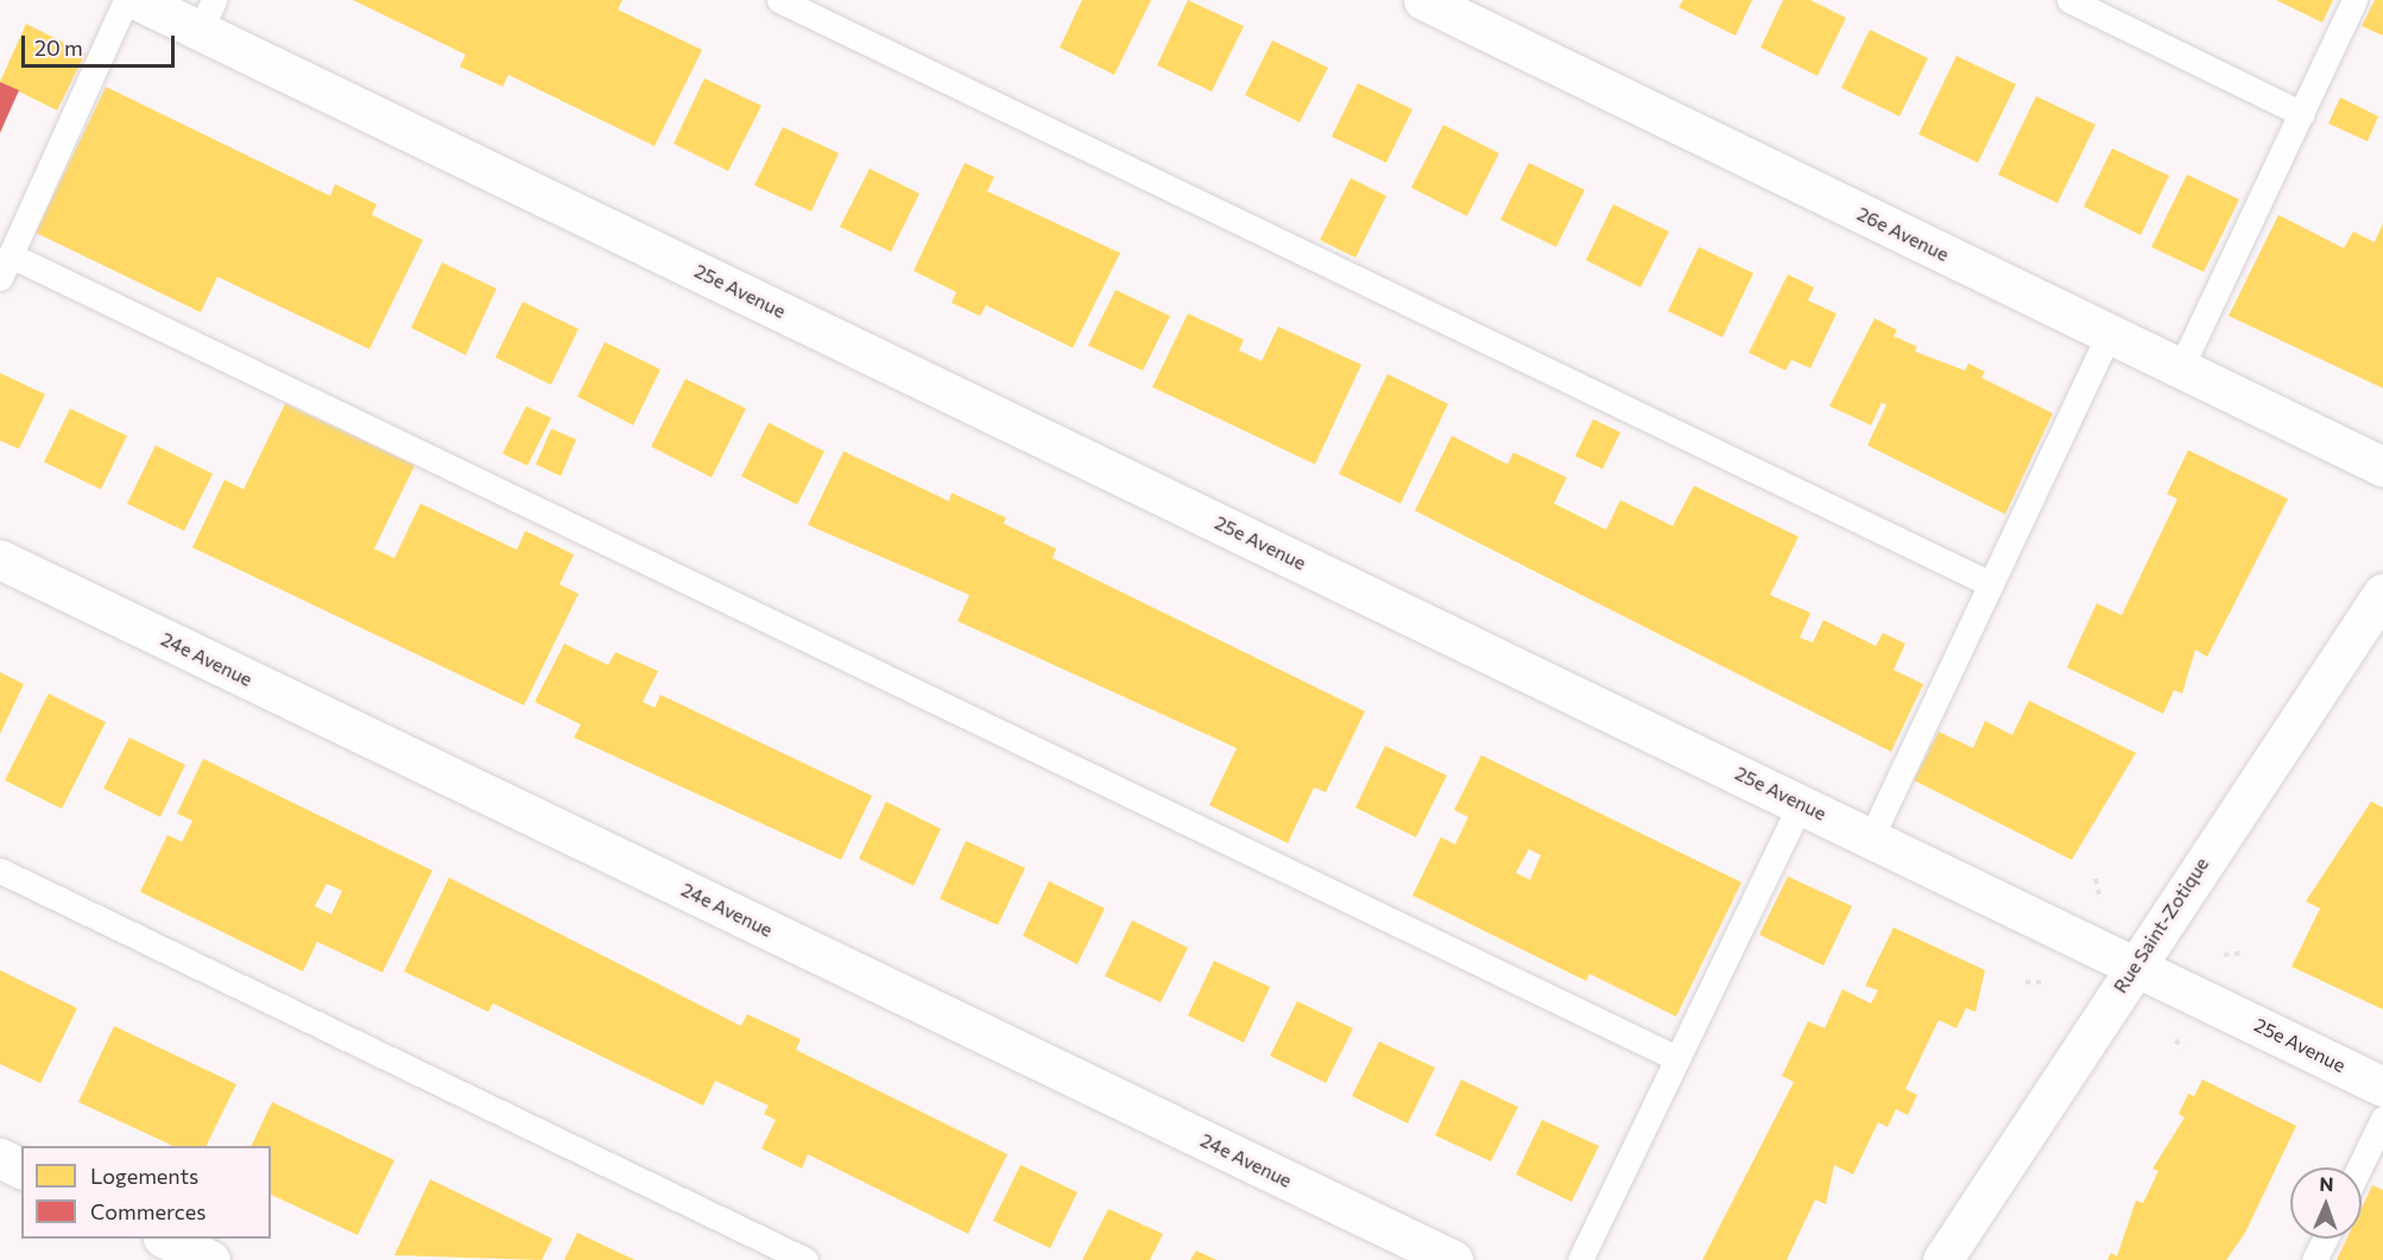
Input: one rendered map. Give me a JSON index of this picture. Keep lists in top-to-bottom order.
{
  "streets": {
    "street": [
      "26e Avenue",
      "25e Avenue",
      "24e Avenue",
      "Rue Saint-Zotique"
    ]
  },
  "crossings": [
    ["25e Avenue", "Rue Saint-Zotique"]
  ],
  "legend": ["Logements", "Commerces"],
  "scale_bar": "20 m",
  "north": "top"
}
